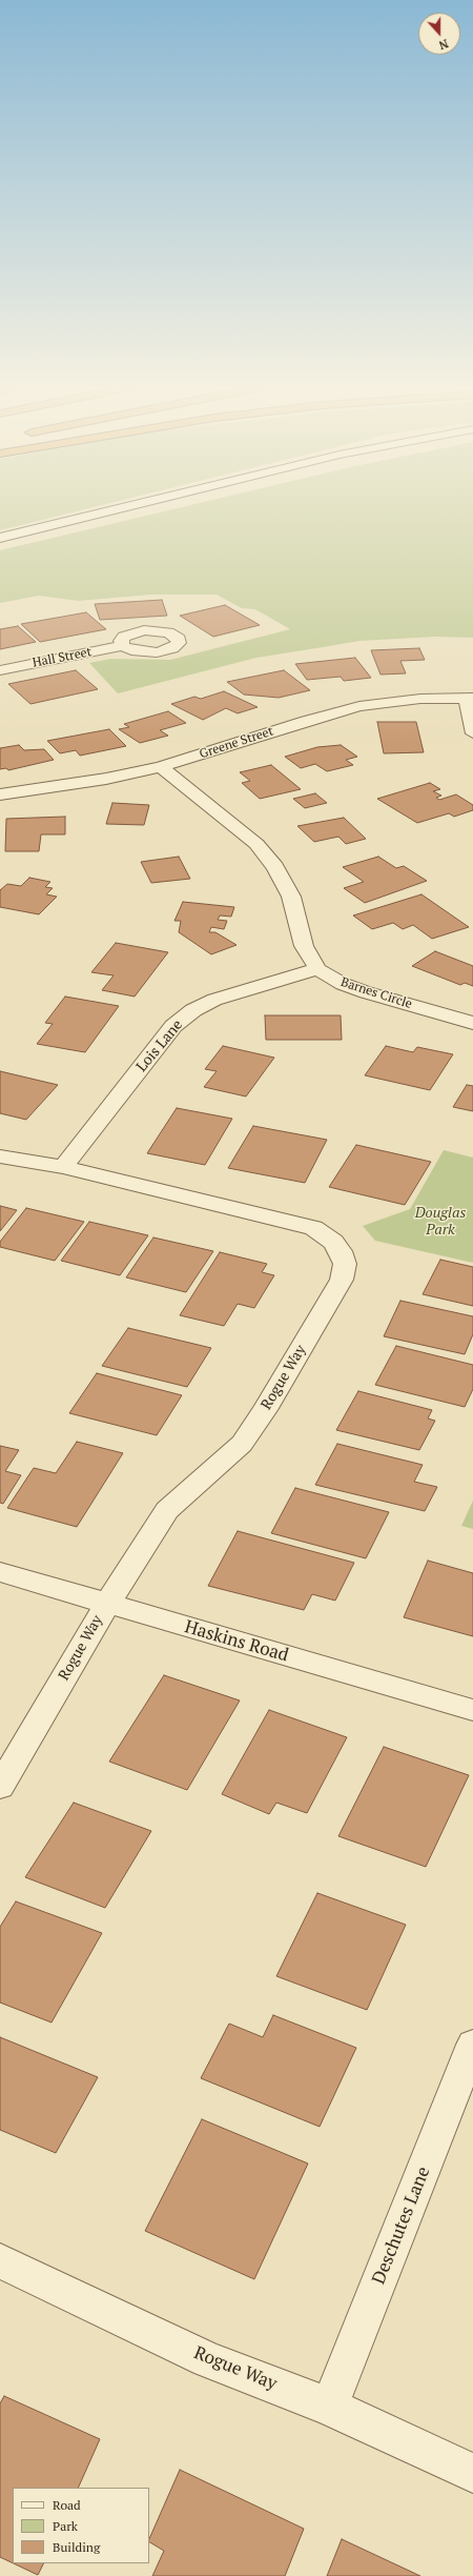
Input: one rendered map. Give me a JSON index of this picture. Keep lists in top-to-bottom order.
{
  "streets": {
    "street": [
      "Hall Street",
      "Greene Street",
      "Barnes Circle",
      "Lois Lane",
      "Rogue Way",
      "Haskins Road",
      "Deschutes Lane"
    ]
  },
  "crossings": [
    ["Greene Street", "Barnes Circle"],
    ["Barnes Circle", "Lois Lane"],
    ["Lois Lane", "Rogue Way"],
    ["Rogue Way", "Haskins Road"],
    ["Rogue Way", "Deschutes Lane"]
  ],
  "parks": ["Douglas Park"],
  "legend": ["Road", "Park", "Building"],
  "north": "bottom"
}
